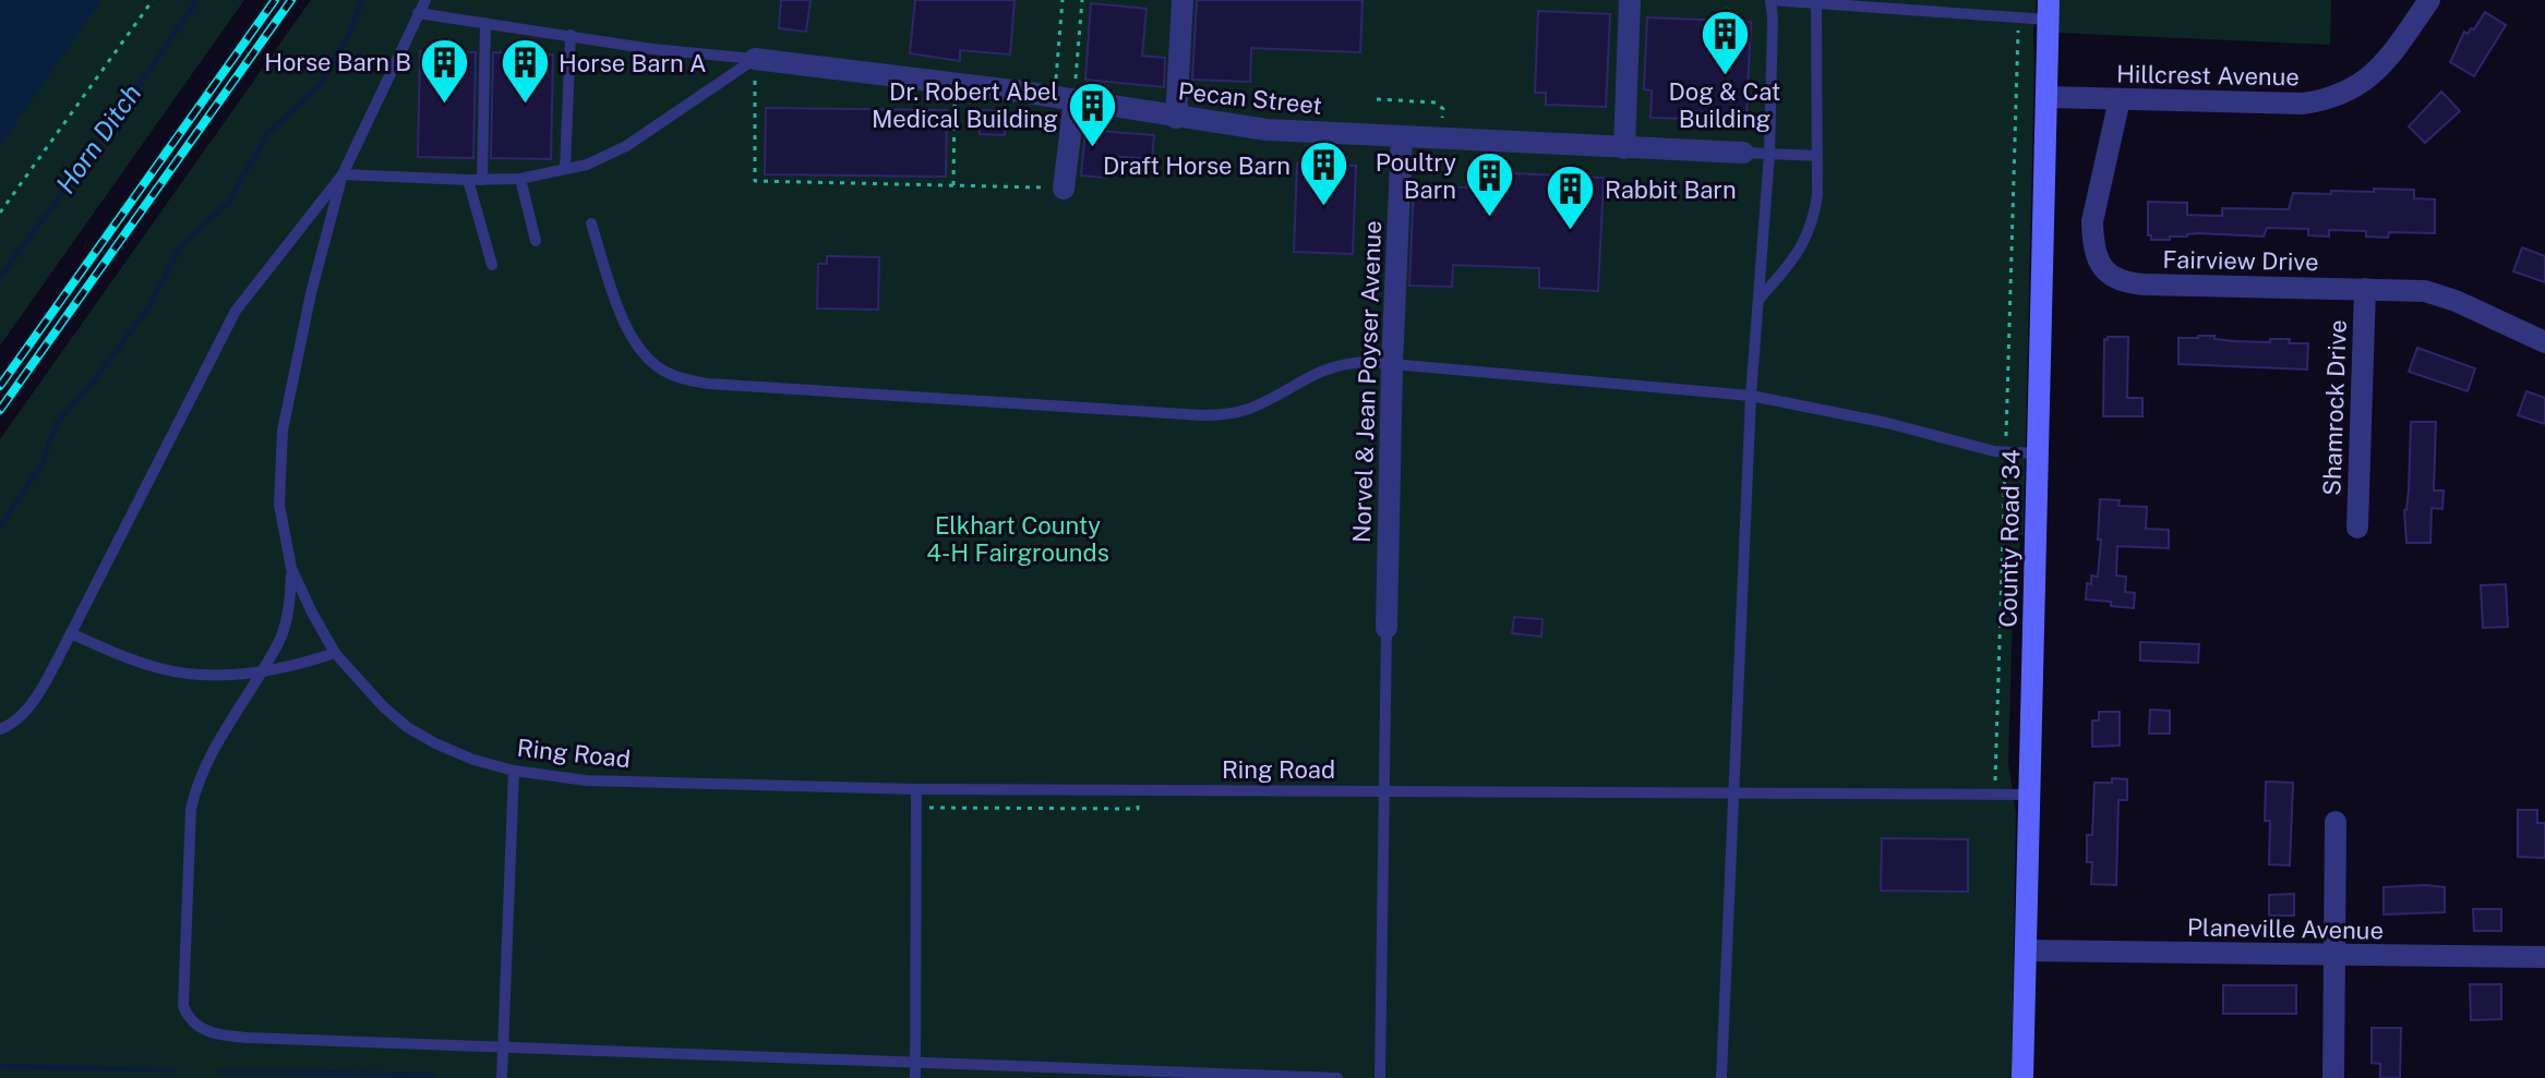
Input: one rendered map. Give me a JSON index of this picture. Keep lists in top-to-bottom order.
{
  "streets": {
    "street": [
      "Hillcrest Avenue",
      "Pecan Street",
      "Fairview Drive",
      "Norvel & Jean Poyser Avenue",
      "Shamrock Drive",
      "County Road 34",
      "Planeville Avenue"
    ],
    "lane": ["Ring Road"]
  },
  "crossings": [
    ["Hillcrest Avenue", "Fairview Drive"],
    ["Hillcrest Avenue", "County Road 34"],
    ["Pecan Street", "Norvel & Jean Poyser Avenue"],
    ["Fairview Drive", "Shamrock Drive"],
    ["County Road 34", "Ring Road"],
    ["County Road 34", "Planeville Avenue"]
  ],
  "water": ["Horn Ditch"],
  "parks": ["Elkhart County 4-H Fairgrounds"],
  "places": {
    "building": [
      "Dog & Cat Building",
      "Horse Barn B",
      "Horse Barn A",
      "Dr. Robert Abel Medical Building",
      "Draft Horse Barn",
      "Poultry Barn",
      "Rabbit Barn"
    ]
  }
}
